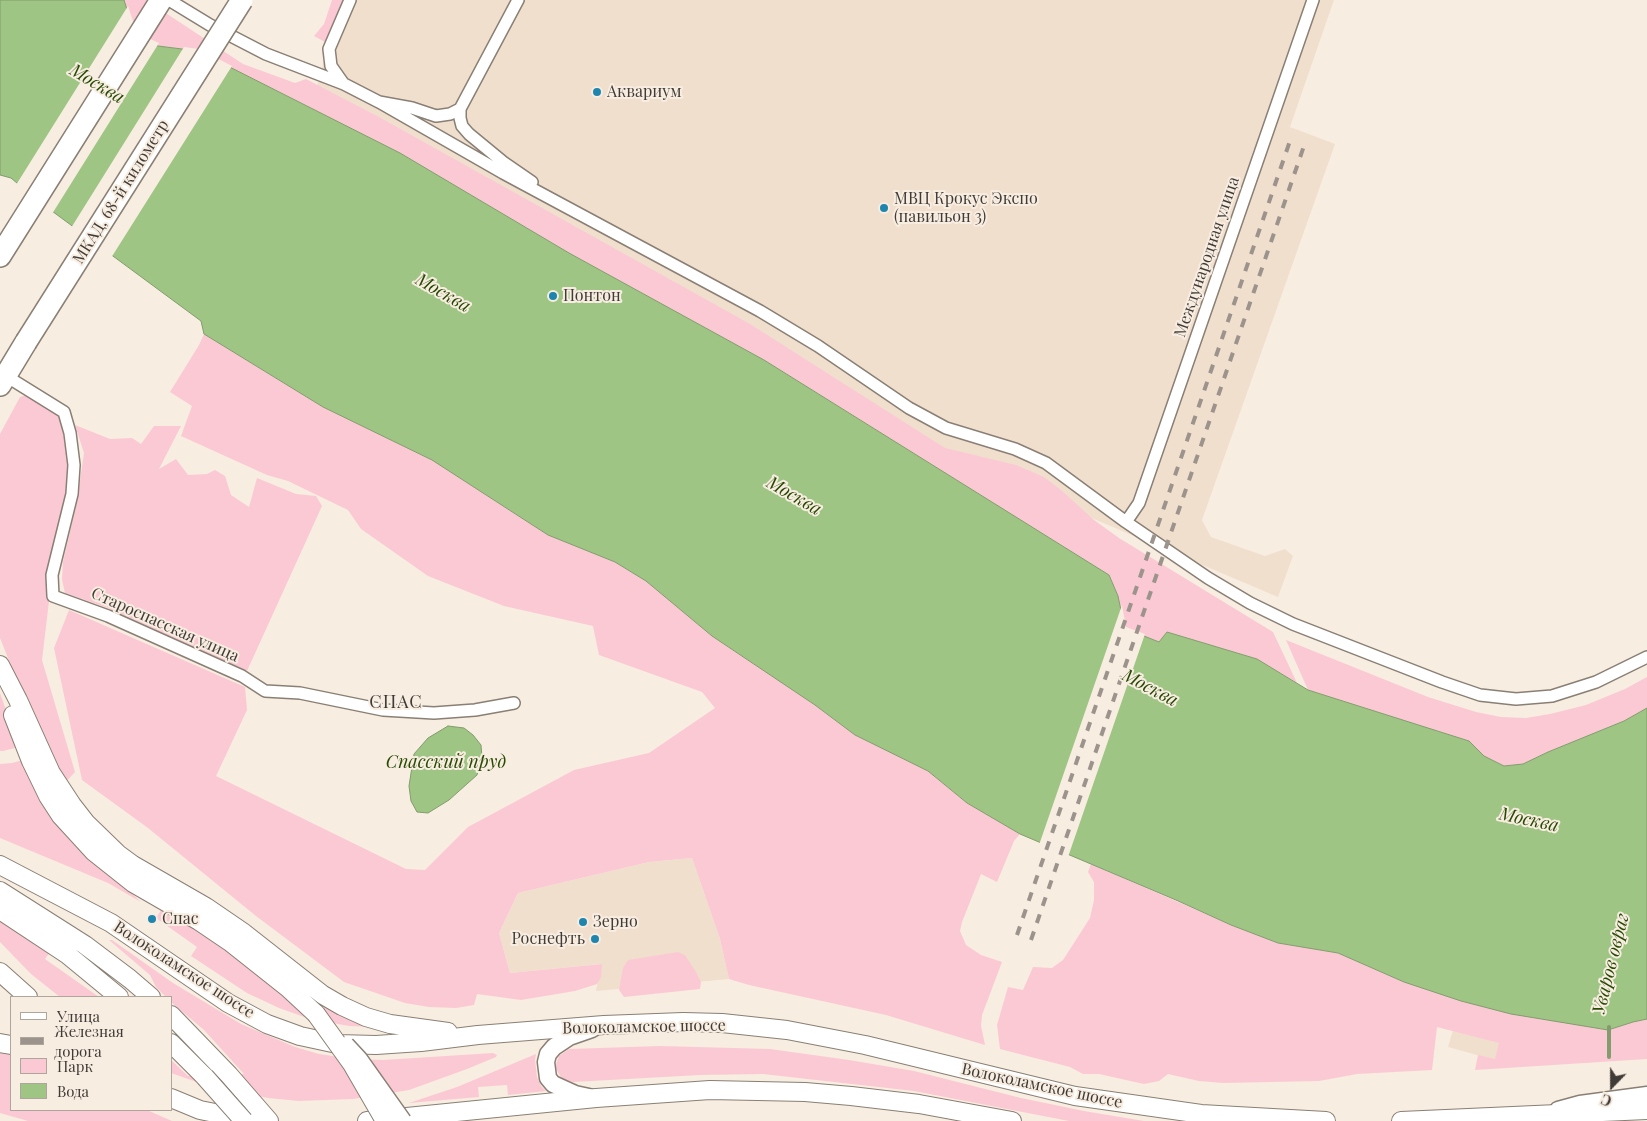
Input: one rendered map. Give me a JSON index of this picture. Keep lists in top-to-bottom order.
{
  "streets": {
    "highway": ["МКАД, 68-й километр"],
    "main road": ["Волоколамское шоссе"],
    "street": ["Международная улица", "Староспасская улица"]
  },
  "crossings": [
    ["МКАД, 68-й километр", "Староспасская улица"]
  ],
  "districts": ["СПАС"],
  "water": ["Москва", "Спасский пруд", "Уваров овраг"],
  "places": [
    "Аквариум",
    "МВЦ Крокус Экспо (павильон 3)",
    "Понтон",
    "Спас",
    "Зерно",
    "Роснефть"
  ],
  "legend": [
    "Улица",
    "Железная дорога",
    "Парк",
    "Вода"
  ],
  "north": "bottom"
}
